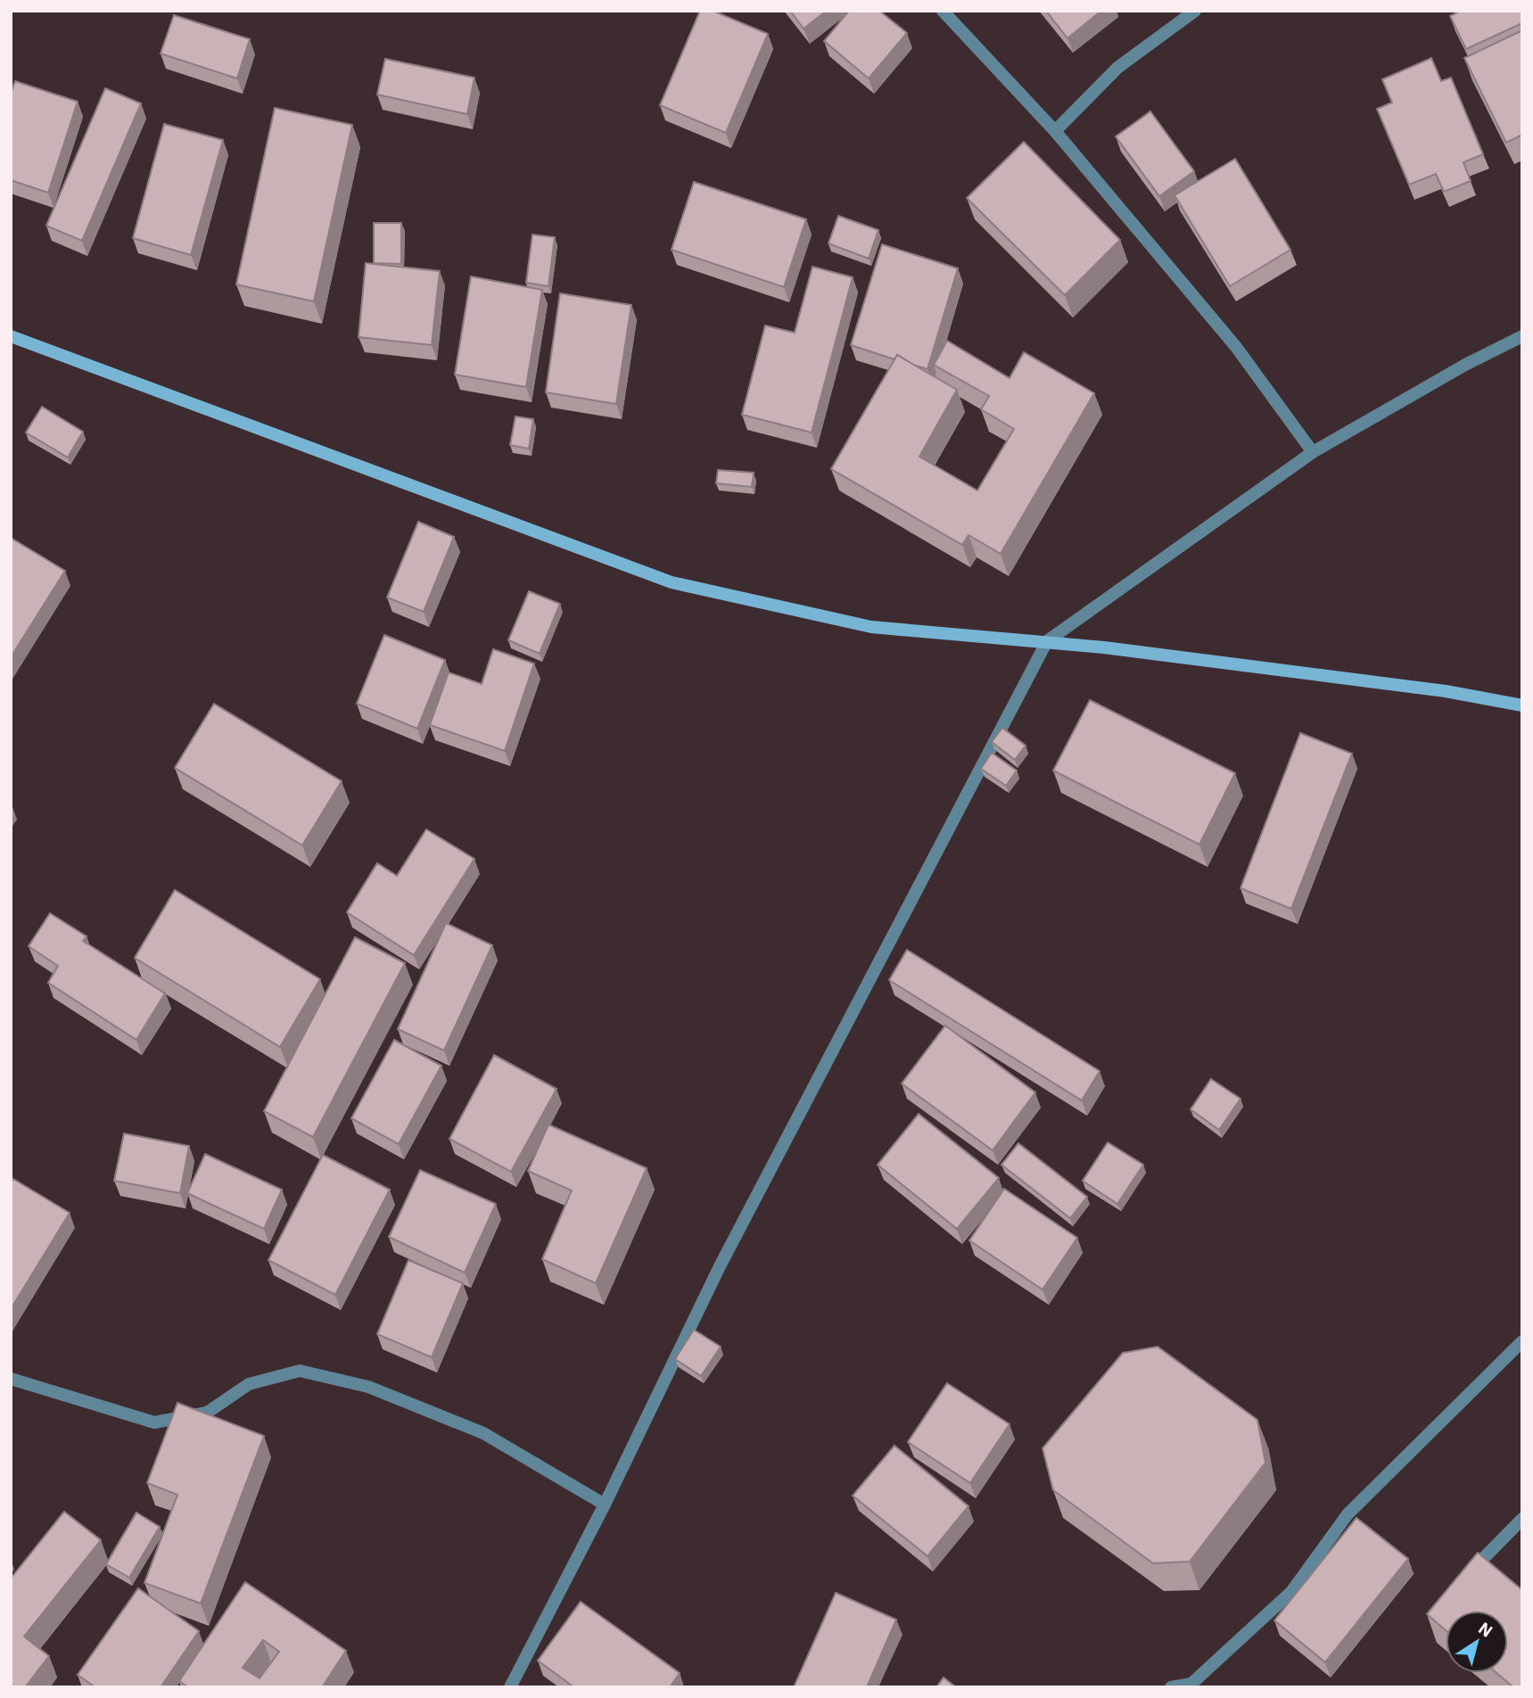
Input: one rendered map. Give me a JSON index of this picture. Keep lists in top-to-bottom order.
{
  "north": "top right"
}
